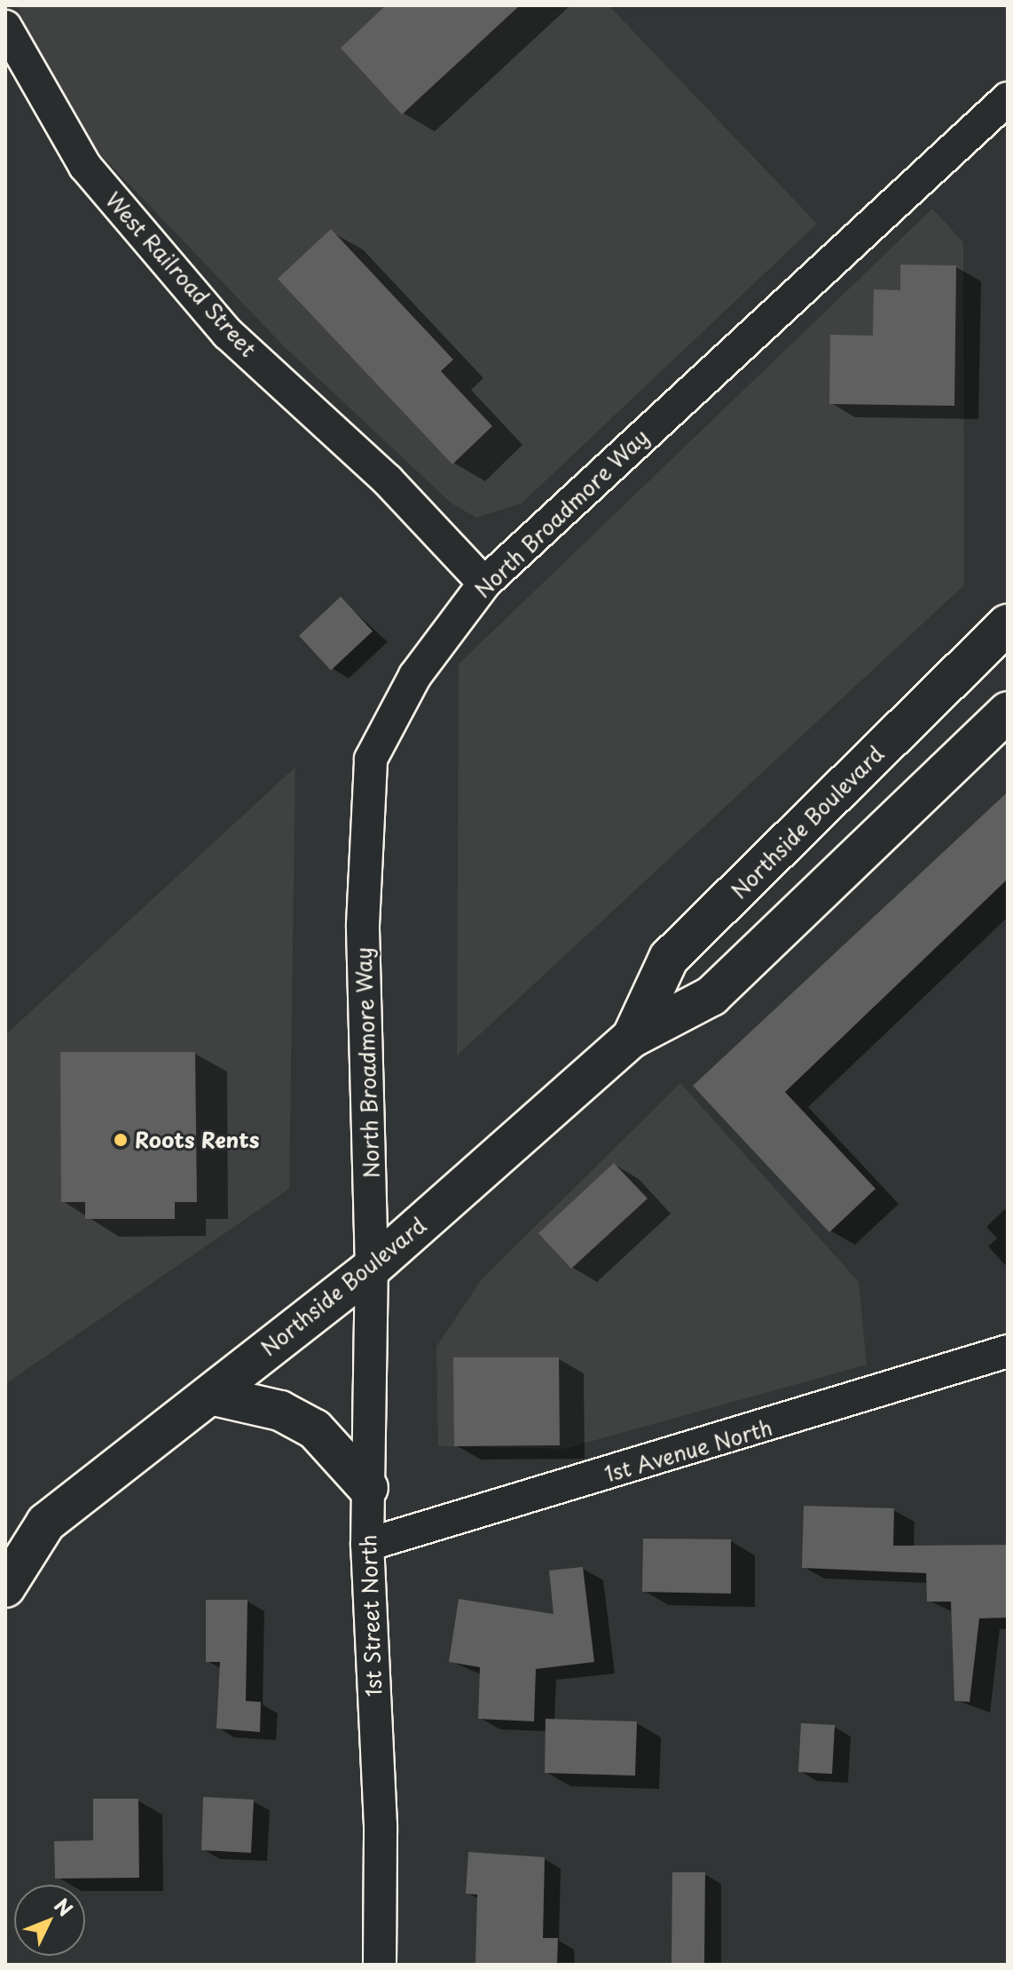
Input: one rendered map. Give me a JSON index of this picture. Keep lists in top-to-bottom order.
{
  "streets": {
    "main road": ["Northside Boulevard"],
    "street": [
      "West Railroad Street",
      "North Broadmore Way",
      "1st Avenue North",
      "1st Street North"
    ]
  },
  "crossings": [
    ["West Railroad Street", "North Broadmore Way"],
    ["North Broadmore Way", "Northside Boulevard"],
    ["North Broadmore Way", "1st Street North"],
    ["Northside Boulevard", "1st Street North"],
    ["1st Avenue North", "1st Street North"]
  ],
  "places": ["Roots Rents"],
  "north": "top right"
}
